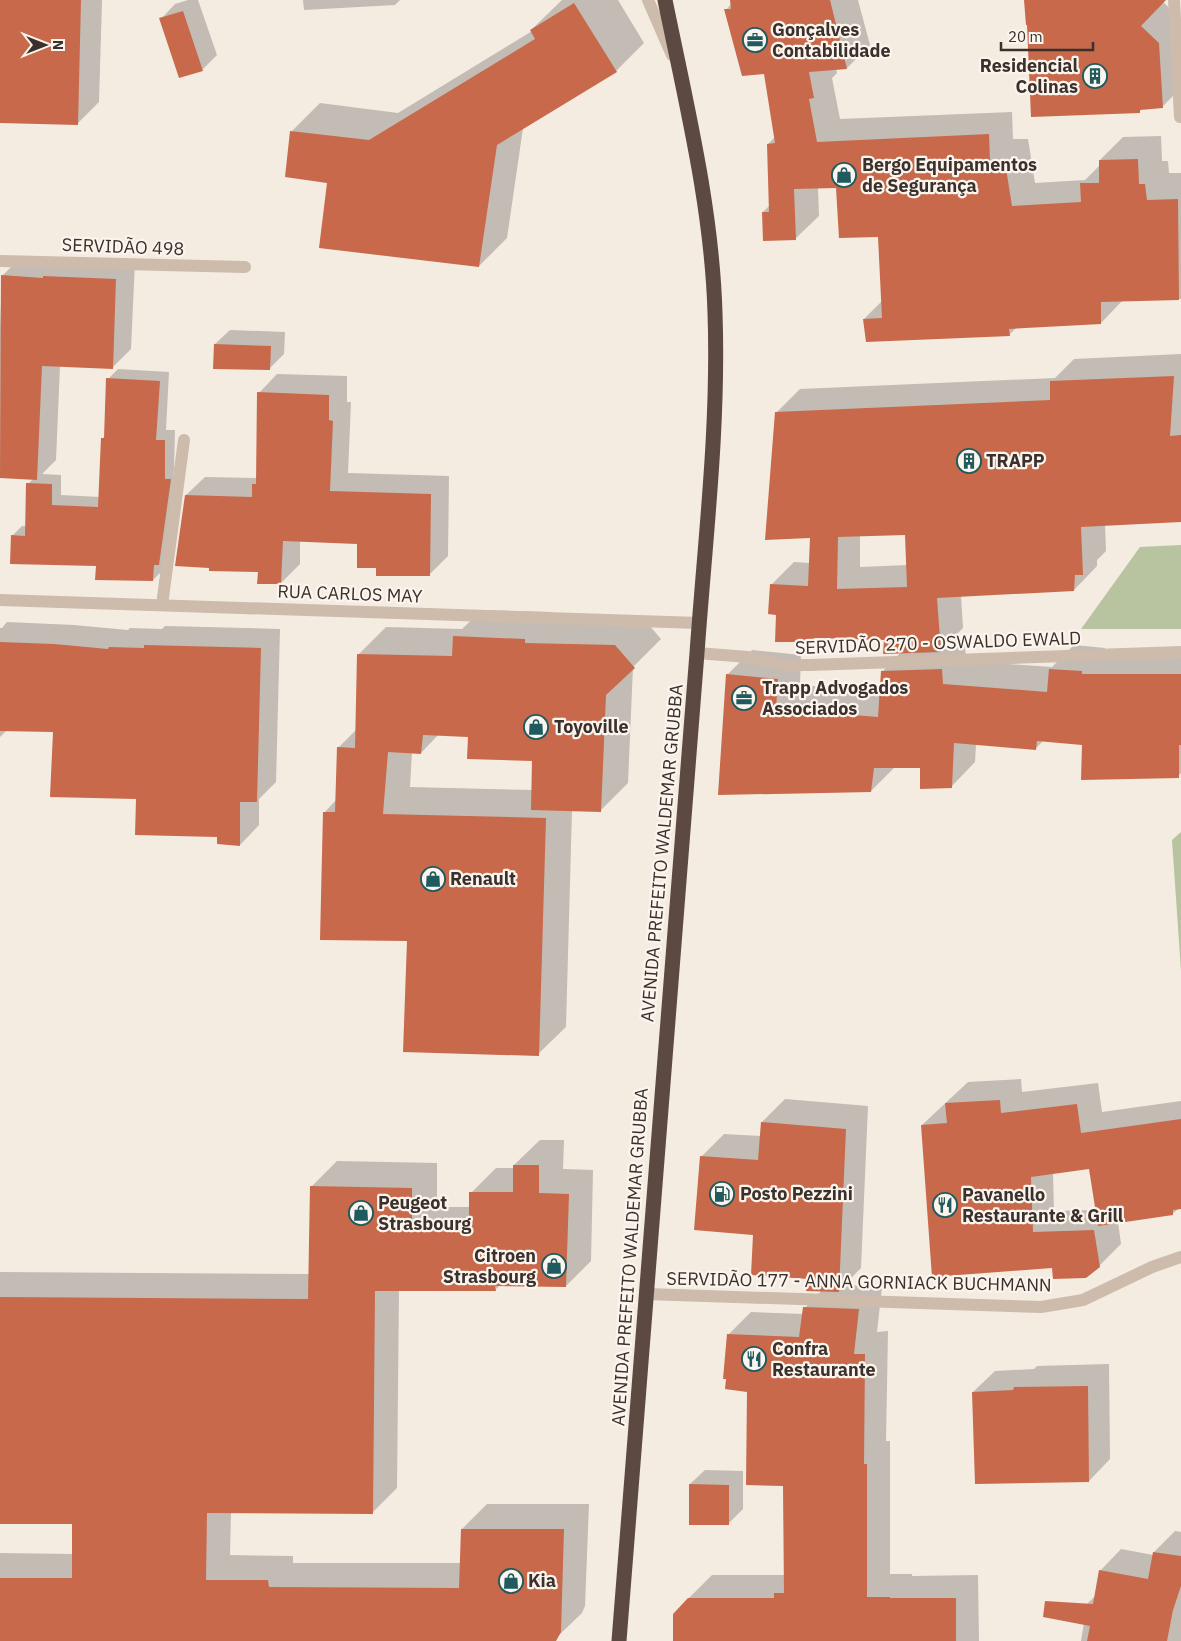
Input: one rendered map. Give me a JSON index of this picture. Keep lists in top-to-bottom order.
{
  "streets": {
    "highway": ["AVENIDA PREFEITO WALDEMAR GRUBBA"],
    "street": [
      "SERVIDÃO 498",
      "RUA CARLOS MAY",
      "SERVIDÃO 270 - OSWALDO EWALD",
      "SERVIDÃO 177 - ANNA GORNIACK BUCHMANN"
    ]
  },
  "crossings": [
    ["RUA CARLOS MAY", "AVENIDA PREFEITO WALDEMAR GRUBBA"],
    ["SERVIDÃO 270 - OSWALDO EWALD", "AVENIDA PREFEITO WALDEMAR GRUBBA"],
    ["AVENIDA PREFEITO WALDEMAR GRUBBA", "SERVIDÃO 177 - ANNA GORNIACK BUCHMANN"]
  ],
  "places": {
    "office": ["Gonçalves Contabilidade", "Trapp Advogados Associados"],
    "building": ["Residencial Colinas", "TRAPP"],
    "shop": [
      "Bergo Equipamentos de Segurança",
      "Toyoville",
      "Renault",
      "Peugeot Strasbourg",
      "Citroen Strasbourg",
      "Kia"
    ],
    "fuel station": ["Posto Pezzini"],
    "restaurant": ["Pavanello Restaurante & Grill", "Confra Restaurante"]
  },
  "scale_bar": "20 m",
  "north": "right"
}
